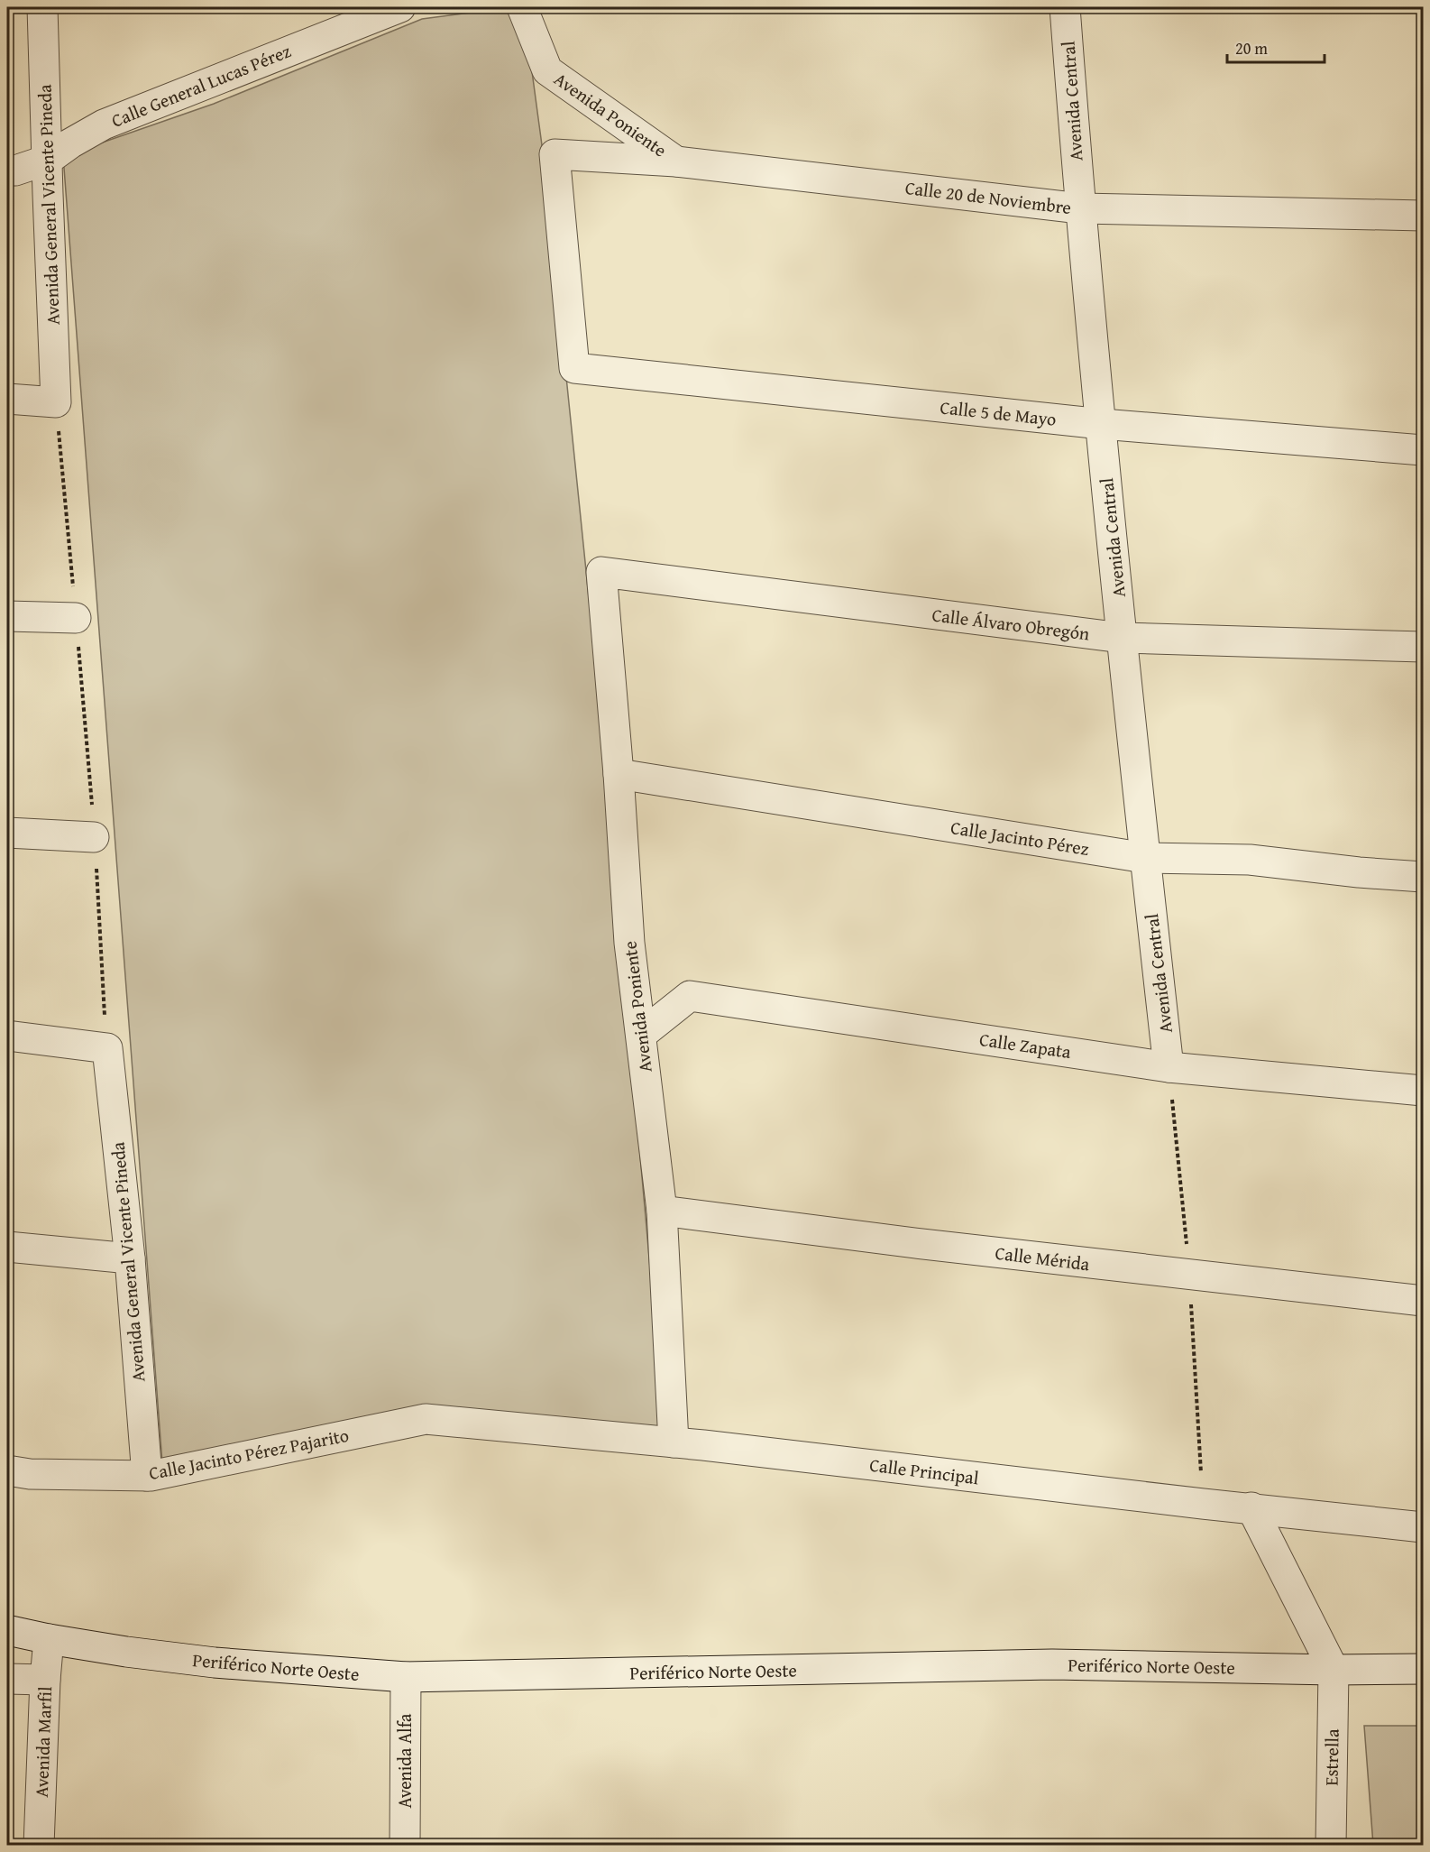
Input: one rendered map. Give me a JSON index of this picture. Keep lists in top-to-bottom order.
{
  "streets": {
    "street": [
      "Calle General Lucas Pérez",
      "Avenida Central",
      "Avenida Poniente",
      "Calle 20 de Noviembre",
      "Avenida General Vicente Pineda",
      "Calle 5 de Mayo",
      "Calle Álvaro Obregón",
      "Calle Jacinto Pérez",
      "Calle Zapata",
      "Calle Mérida",
      "Calle Jacinto Pérez Pajarito",
      "Calle Principal",
      "Periférico Norte Oeste",
      "Avenida Marfil",
      "Estrella",
      "Avenida Alfa"
    ]
  },
  "crossings": [
    ["Calle General Lucas Pérez", "Avenida General Vicente Pineda"],
    ["Avenida Central", "Calle 20 de Noviembre"],
    ["Avenida Central", "Calle 5 de Mayo"],
    ["Avenida Central", "Calle Álvaro Obregón"],
    ["Avenida Central", "Calle Jacinto Pérez"],
    ["Avenida Central", "Calle Zapata"],
    ["Avenida Poniente", "Calle 20 de Noviembre"],
    ["Avenida Poniente", "Calle Álvaro Obregón"],
    ["Avenida Poniente", "Calle Jacinto Pérez"],
    ["Avenida Poniente", "Calle Zapata"],
    ["Avenida Poniente", "Calle Mérida"],
    ["Avenida Poniente", "Calle Principal"],
    ["Calle 20 de Noviembre", "Calle 5 de Mayo"],
    ["Avenida General Vicente Pineda", "Calle Jacinto Pérez Pajarito"],
    ["Calle Jacinto Pérez Pajarito", "Calle Principal"],
    ["Periférico Norte Oeste", "Avenida Marfil"],
    ["Periférico Norte Oeste", "Estrella"],
    ["Periférico Norte Oeste", "Avenida Alfa"]
  ],
  "scale_bar": "20 m"
}
